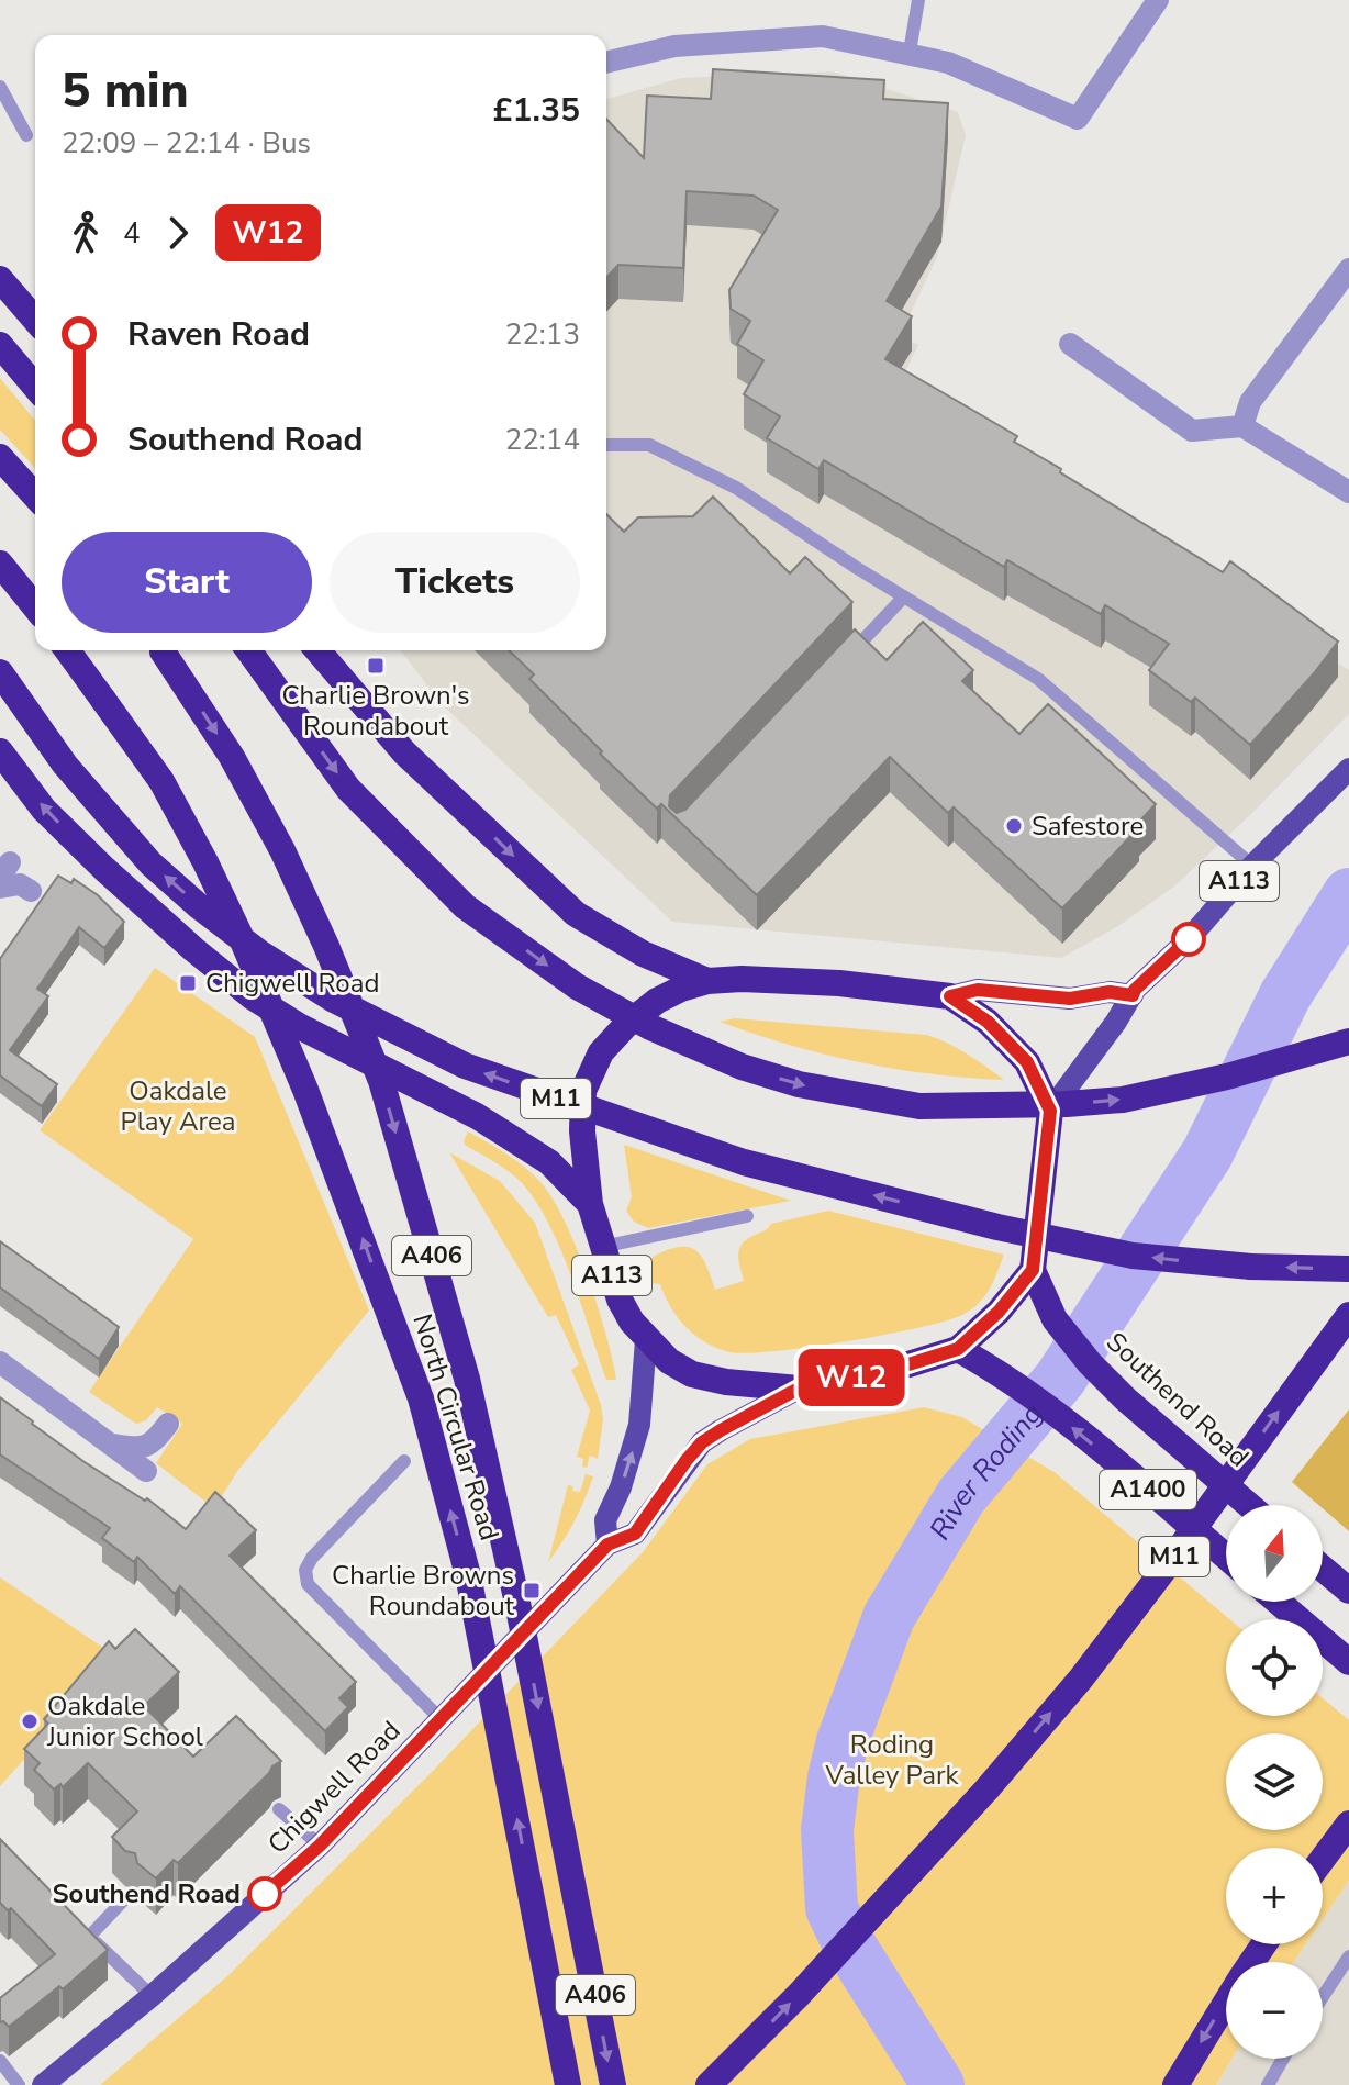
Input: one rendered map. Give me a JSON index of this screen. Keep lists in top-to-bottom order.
{
  "streets": {
    "highway": [
      "A113",
      "M11",
      "A406",
      "Southend Road",
      "North Circular Road",
      "A1400"
    ],
    "main road": ["Chigwell Road"]
  },
  "crossings": [
    ["A113", "Southend Road"],
    ["A113", "A1400"],
    ["A113", "Chigwell Road"]
  ],
  "water": ["River Roding"],
  "parks": ["Oakdale Play Area", "Roding Valley Park"],
  "places": {
    "transit": ["Charlie Brown's Roundabout", "Chigwell Road", "Charlie Browns Roundabout"],
    "other": ["Safestore", "Oakdale Junior School", "Southend Road"]
  },
  "lines": ["bus line W12"],
  "north": "top",
  "page": {
    "on_map": "W12",
    "heading": ["5 min", "22:09 – 22:14 · Bus", "£1.35"],
    "legs": ["4", "W12"],
    "list": [
      {
        "name": "Raven Road",
        "value": "22:13"
      },
      {
        "name": "Southend Road",
        "value": "22:14"
      }
    ],
    "buttons": ["Start", "Tickets"],
    "map_buttons": ["+", "−"]
  }
}
